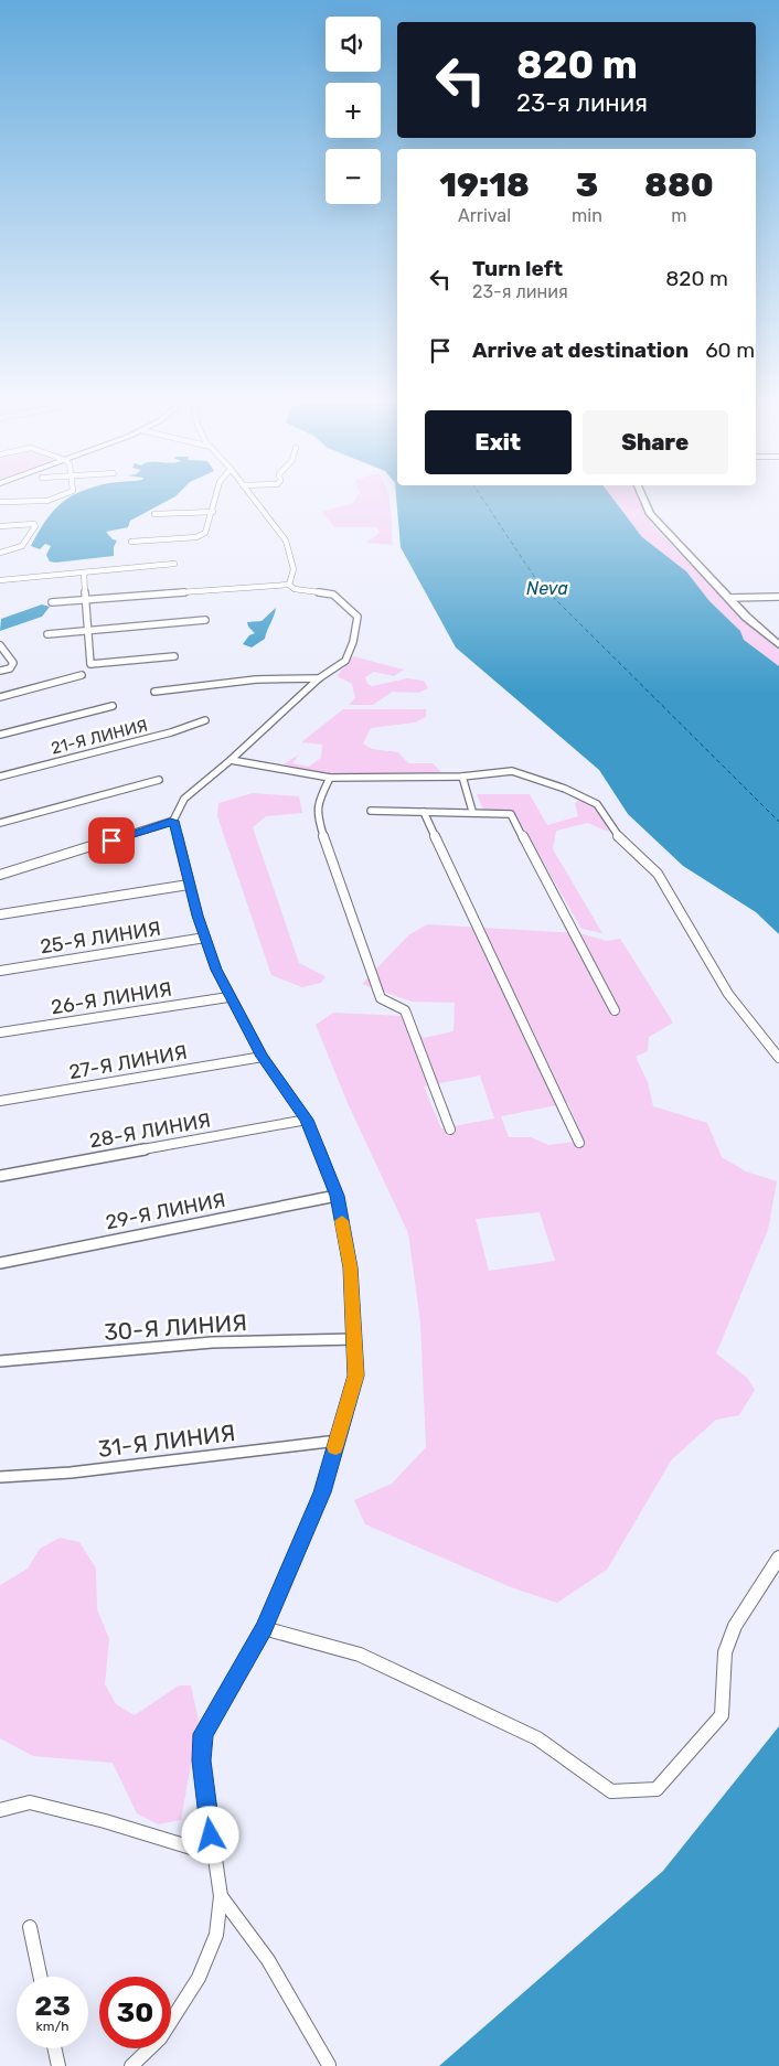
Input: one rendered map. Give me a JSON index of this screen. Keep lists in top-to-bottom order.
{
  "streets": {
    "street": [
      "21-Я ЛИНИЯ",
      "25-Я ЛИНИЯ",
      "26-Я ЛИНИЯ",
      "27-Я ЛИНИЯ",
      "28-Я ЛИНИЯ",
      "29-Я ЛИНИЯ",
      "30-Я ЛИНИЯ",
      "31-Я ЛИНИЯ"
    ]
  },
  "water": ["Neva"],
  "page": {
    "map_buttons": ["+", "−"],
    "turn": ["820 m", "23-я линия"],
    "eta": [
      "19:18",
      "Arrival",
      "3",
      "min",
      "880",
      "m"
    ],
    "list": [
      {
        "name": "Turn left",
        "note": "23-я линия",
        "value": "820 m"
      },
      {
        "name": "Arrive at destination",
        "value": "60 m"
      }
    ],
    "buttons": ["Exit", "Share"],
    "speed": "23 km/h",
    "limit": "30"
  }
}
